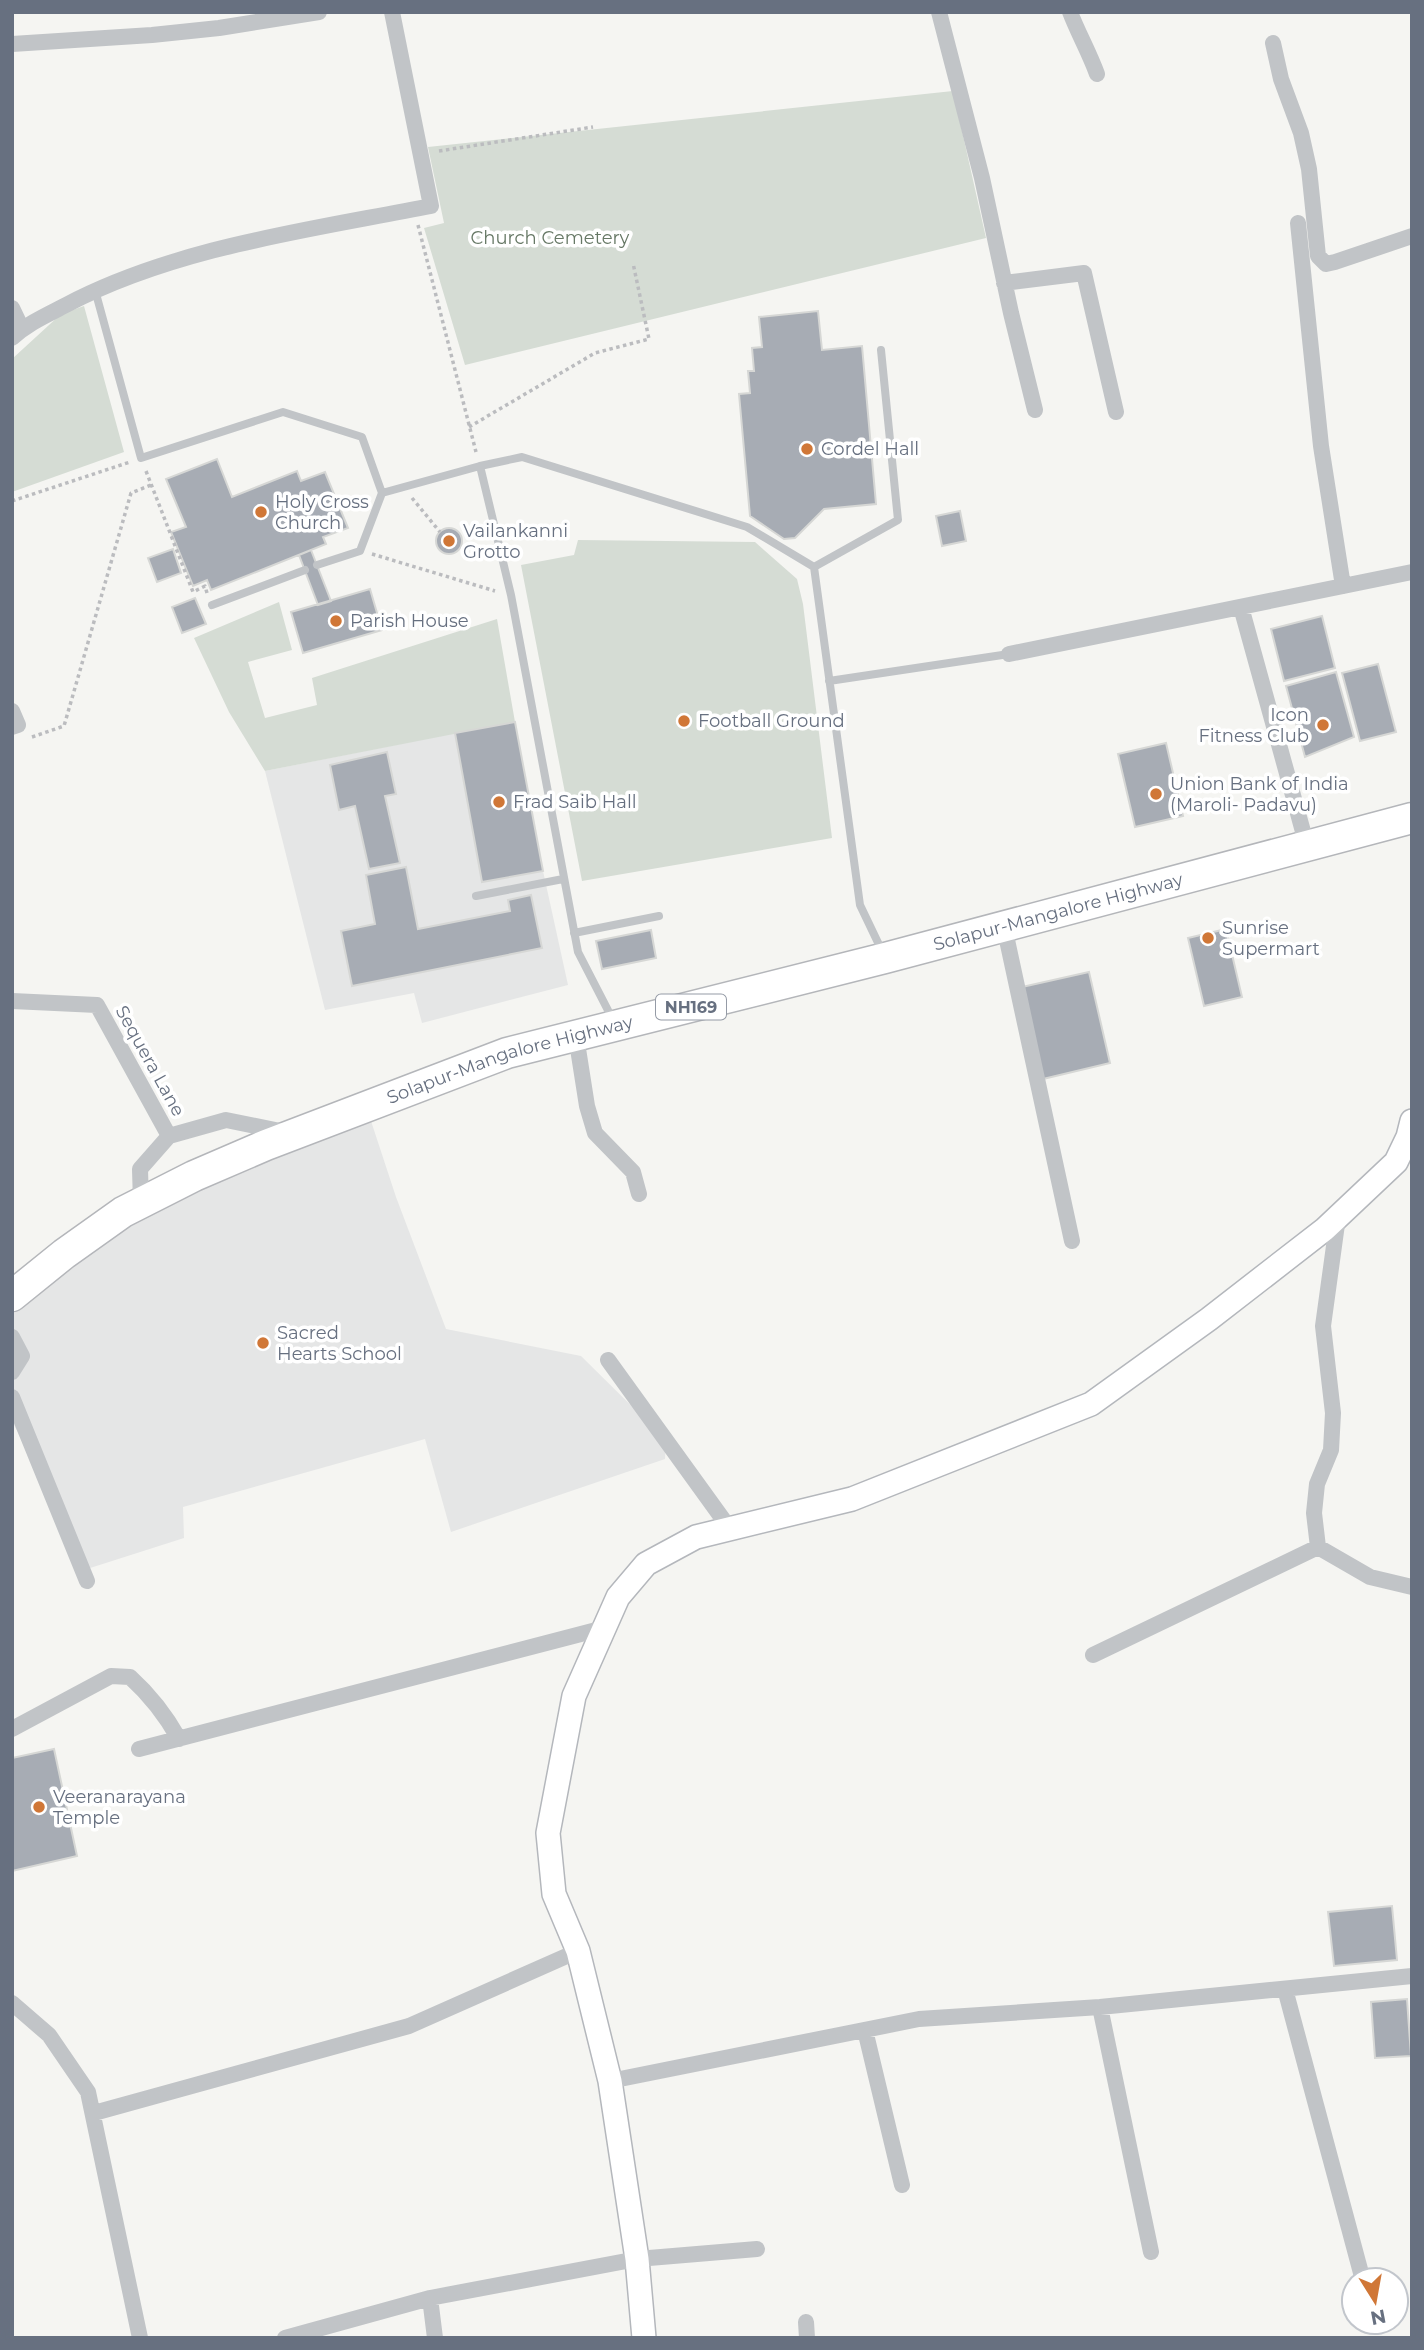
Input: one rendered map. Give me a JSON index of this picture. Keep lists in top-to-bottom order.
{
  "streets": {
    "highway": ["Solapur-Mangalore Highway", "NH169"],
    "street": ["Sequera Lane"]
  },
  "parks": ["Church Cemetery"],
  "places": [
    "Cordel Hall",
    "Holy Cross Church",
    "Vailankanni Grotto",
    "Parish House",
    "Football Ground",
    "Icon Fitness Club",
    "Union Bank of India (Maroli- Padavu)",
    "Frad Saib Hall",
    "Sunrise Supermart",
    "Sacred Hearts School",
    "Veeranarayana Temple"
  ],
  "north": "bottom"
}
